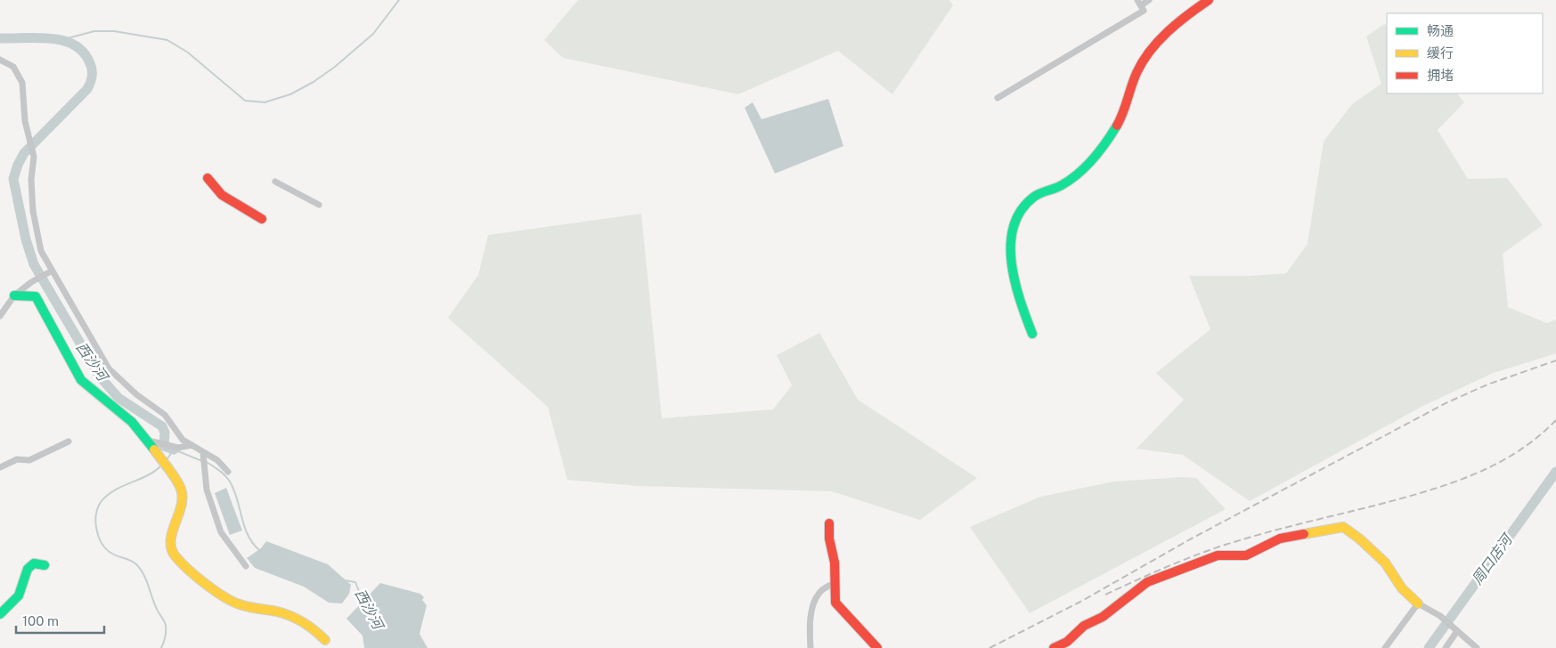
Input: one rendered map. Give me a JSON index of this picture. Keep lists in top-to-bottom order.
{
  "water": ["西沙河", "周口店河"],
  "legend": ["畅通", "缓行", "拥堵"],
  "scale_bar": "100 m"
}
